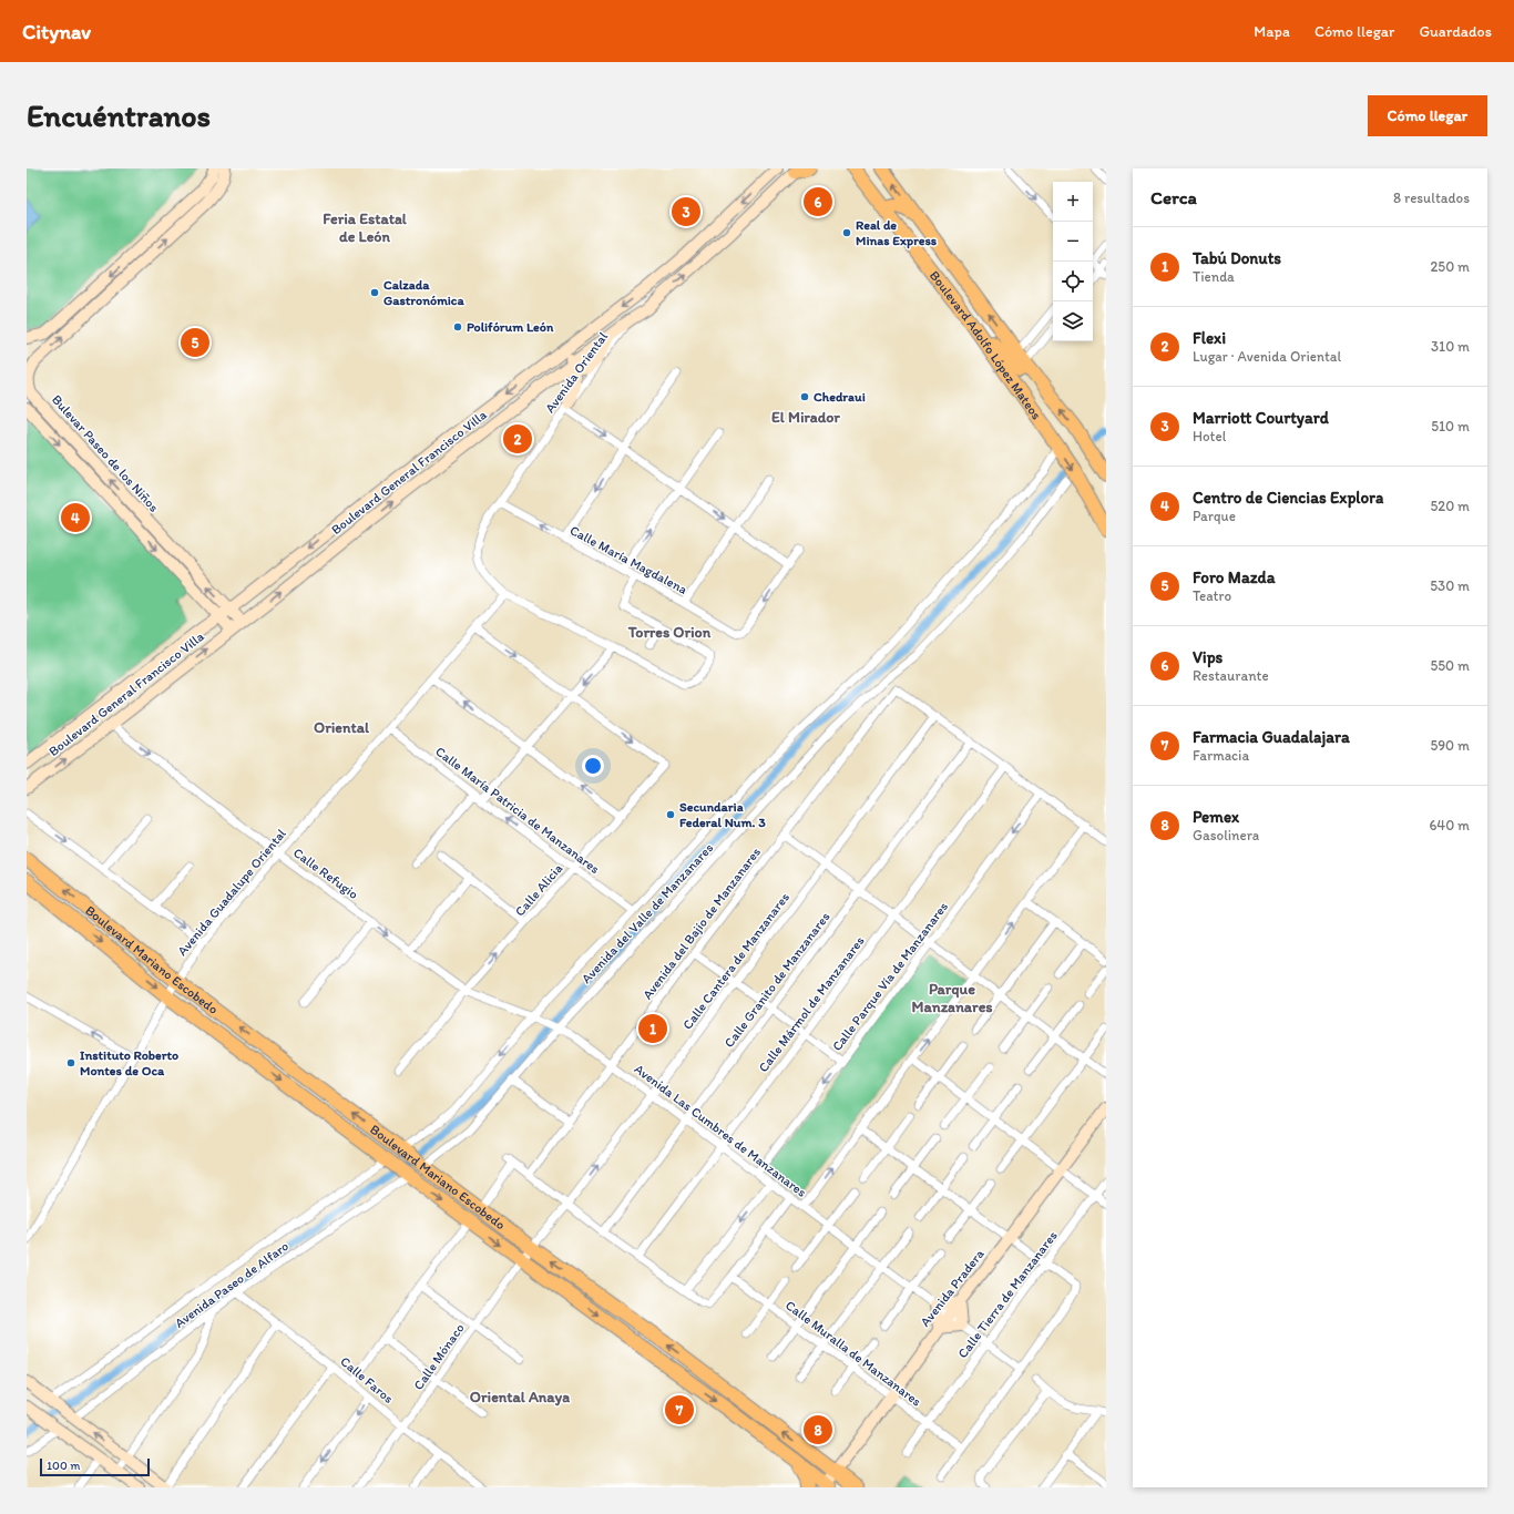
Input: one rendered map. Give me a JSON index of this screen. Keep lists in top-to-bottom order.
{
  "streets": {
    "main road": [
      "Boulevard Adolfo López Mateos",
      "Bulevar Paseo de los Niños",
      "Boulevard General Francisco Villa",
      "Boulevard Mariano Escobedo",
      "Avenida Pradera"
    ],
    "street": [
      "Avenida Oriental",
      "Calle María Magdalena",
      "Calle María Patricia de Manzanares",
      "Calle Refugio",
      "Calle Alicia",
      "Avenida Guadalupe Oriental",
      "Avenida del Valle de Manzanares",
      "Avenida del Bajío de Manzanares",
      "Calle Cantera de Manzanares",
      "Calle Parque Vía de Manzanares",
      "Calle Granito de Manzanares",
      "Calle Mármol de Manzanares",
      "Avenida Las Cumbres de Manzanares",
      "Avenida Paseo de Alfaro",
      "Calle Tierra de Manzanares",
      "Calle Muralla de Manzanares",
      "Calle Mónaco",
      "Calle Faros"
    ]
  },
  "crossings": [
    ["Avenida Oriental", "Calle María Magdalena"],
    ["Avenida Oriental", "Avenida Guadalupe Oriental"],
    ["Bulevar Paseo de los Niños", "Boulevard General Francisco Villa"],
    ["Boulevard General Francisco Villa", "Calle Refugio"],
    ["Calle María Patricia de Manzanares", "Calle Alicia"],
    ["Calle María Patricia de Manzanares", "Avenida Guadalupe Oriental"],
    ["Calle Refugio", "Calle Alicia"],
    ["Calle Refugio", "Avenida Guadalupe Oriental"],
    ["Calle Refugio", "Avenida Las Cumbres de Manzanares"],
    ["Calle Alicia", "Avenida Las Cumbres de Manzanares"],
    ["Avenida Guadalupe Oriental", "Boulevard Mariano Escobedo"],
    ["Avenida del Valle de Manzanares", "Boulevard Mariano Escobedo"],
    ["Avenida del Valle de Manzanares", "Avenida Las Cumbres de Manzanares"],
    ["Avenida del Bajío de Manzanares", "Calle Cantera de Manzanares"],
    ["Avenida del Bajío de Manzanares", "Avenida Las Cumbres de Manzanares"],
    ["Boulevard Mariano Escobedo", "Calle Cantera de Manzanares"],
    ["Boulevard Mariano Escobedo", "Avenida Paseo de Alfaro"],
    ["Boulevard Mariano Escobedo", "Avenida Pradera"],
    ["Boulevard Mariano Escobedo", "Calle Mónaco"],
    ["Calle Cantera de Manzanares", "Avenida Las Cumbres de Manzanares"],
    ["Calle Cantera de Manzanares", "Calle Mónaco"],
    ["Calle Parque Vía de Manzanares", "Avenida Las Cumbres de Manzanares"],
    ["Calle Granito de Manzanares", "Avenida Las Cumbres de Manzanares"],
    ["Calle Mármol de Manzanares", "Avenida Las Cumbres de Manzanares"],
    ["Avenida Las Cumbres de Manzanares", "Avenida Pradera"],
    ["Avenida Las Cumbres de Manzanares", "Calle Tierra de Manzanares"],
    ["Avenida Paseo de Alfaro", "Calle Faros"],
    ["Avenida Pradera", "Calle Muralla de Manzanares"],
    ["Calle Tierra de Manzanares", "Calle Muralla de Manzanares"],
    ["Calle Mónaco", "Calle Faros"]
  ],
  "one_way": ["Calle Refugio"],
  "districts": [
    "Feria Estatal de León",
    "El Mirador",
    "Torres Orion",
    "Oriental",
    "Parque Manzanares",
    "Oriental Anaya"
  ],
  "places": [
    "Real de Minas Express",
    "Calzada Gastronómica",
    "Polifórum León",
    "Chedraui",
    "Secundaria Federal Num. 3",
    "Instituto Roberto Montes de Oca"
  ],
  "scale_bar": "100 m",
  "page": {
    "header": "Citynav",
    "nav": ["Mapa", "Cómo llegar", "Guardados"],
    "buttons": "Cómo llegar",
    "title": "Encuéntranos",
    "heading": ["Cerca", "8 resultados"],
    "map_buttons": ["+", "−"],
    "pins": [
      "6",
      "3",
      "5",
      "2",
      "4",
      "1",
      "7",
      "8"
    ],
    "list": [
      {
        "mark": "1",
        "name": "Tabú Donuts",
        "note": "Tienda",
        "value": "250 m"
      },
      {
        "mark": "2",
        "name": "Flexi",
        "note": "Lugar · Avenida Oriental",
        "value": "310 m"
      },
      {
        "mark": "3",
        "name": "Marriott Courtyard",
        "note": "Hotel",
        "value": "510 m"
      },
      {
        "mark": "4",
        "name": "Centro de Ciencias Explora",
        "note": "Parque",
        "value": "520 m"
      },
      {
        "mark": "5",
        "name": "Foro Mazda",
        "note": "Teatro",
        "value": "530 m"
      },
      {
        "mark": "6",
        "name": "Vips",
        "note": "Restaurante",
        "value": "550 m"
      },
      {
        "mark": "7",
        "name": "Farmacia Guadalajara",
        "note": "Farmacia",
        "value": "590 m"
      },
      {
        "mark": "8",
        "name": "Pemex",
        "note": "Gasolinera",
        "value": "640 m"
      }
    ],
    "scale": "100 m"
  }
}
